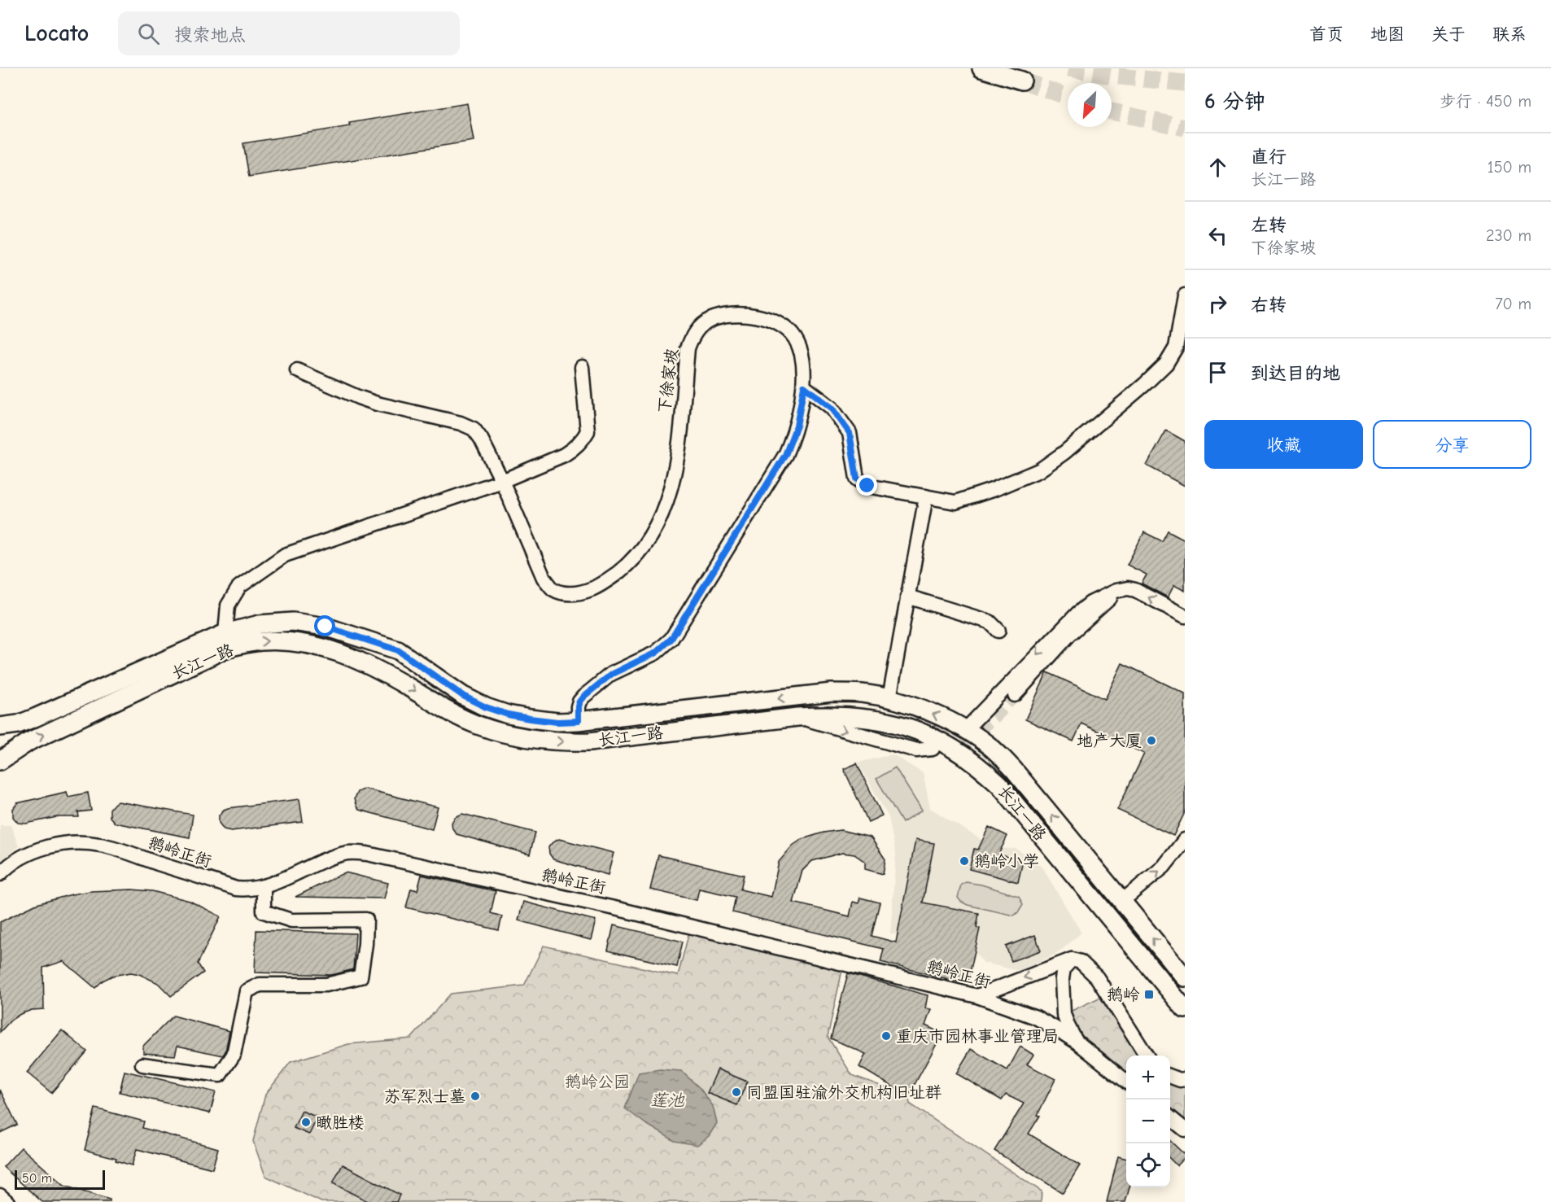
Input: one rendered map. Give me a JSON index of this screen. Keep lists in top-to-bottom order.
{
  "streets": {
    "main road": ["长江一路"],
    "street": ["下徐家坡", "鹅岭正街"]
  },
  "crossings": [
    ["下徐家坡", "长江一路"]
  ],
  "water": ["莲池"],
  "parks": ["鹅岭公园"],
  "places": {
    "other": [
      "地产大厦",
      "鹅岭小学",
      "重庆市园林事业管理局",
      "同盟国驻渝外交机构旧址群",
      "苏军烈士墓",
      "瞰胜楼"
    ],
    "transit": ["鹅岭"]
  },
  "scale_bar": "50 m",
  "north": "bottom left",
  "page": {
    "header": "Locato",
    "search": "搜索地点",
    "nav": [
      "首页",
      "地图",
      "关于",
      "联系"
    ],
    "heading": ["6 分钟", "步行 · 450 m"],
    "list": [
      ["直行", "长江一路", "150 m"],
      ["左转", "下徐家坡", "230 m"],
      ["右转", "70 m"],
      "到达目的地"
    ],
    "buttons": ["收藏", "分享"],
    "map_buttons": ["+", "−"],
    "scale": "50 m"
  }
}
